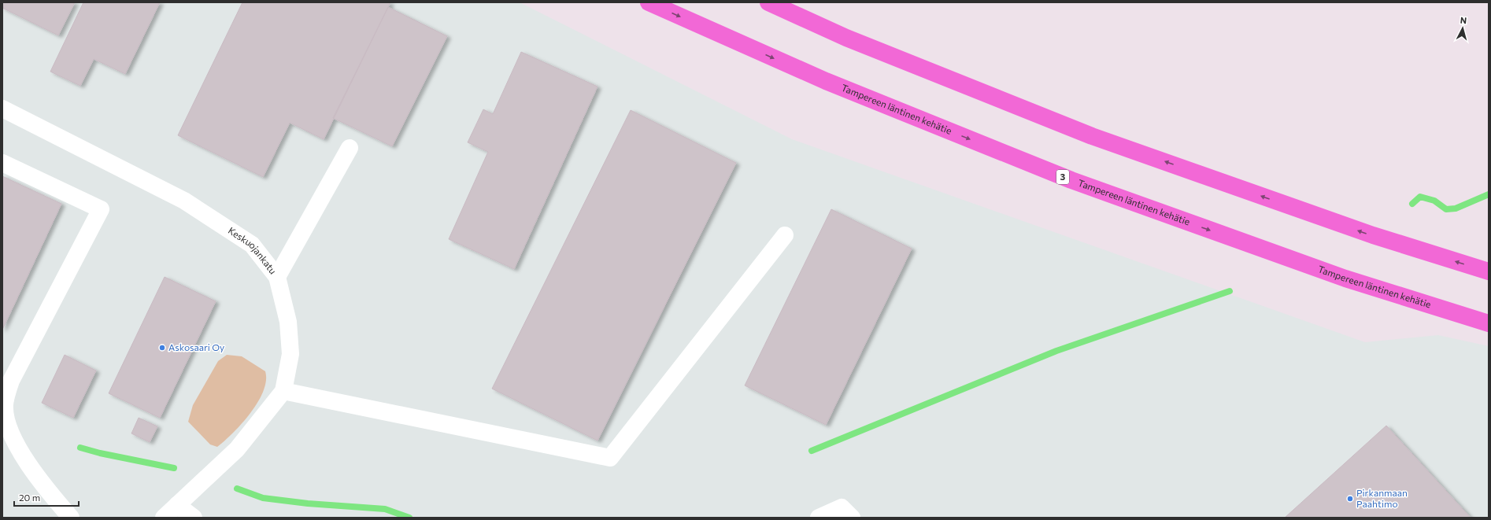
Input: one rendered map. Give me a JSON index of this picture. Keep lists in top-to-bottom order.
{
  "streets": {
    "highway": ["Tampereen läntinen kehätie", "3"],
    "street": ["Keskuojankatu"]
  },
  "places": ["Askosaari Oy", "Pirkanmaan Paahtimo"],
  "scale_bar": "20 m",
  "north": "top"
}
